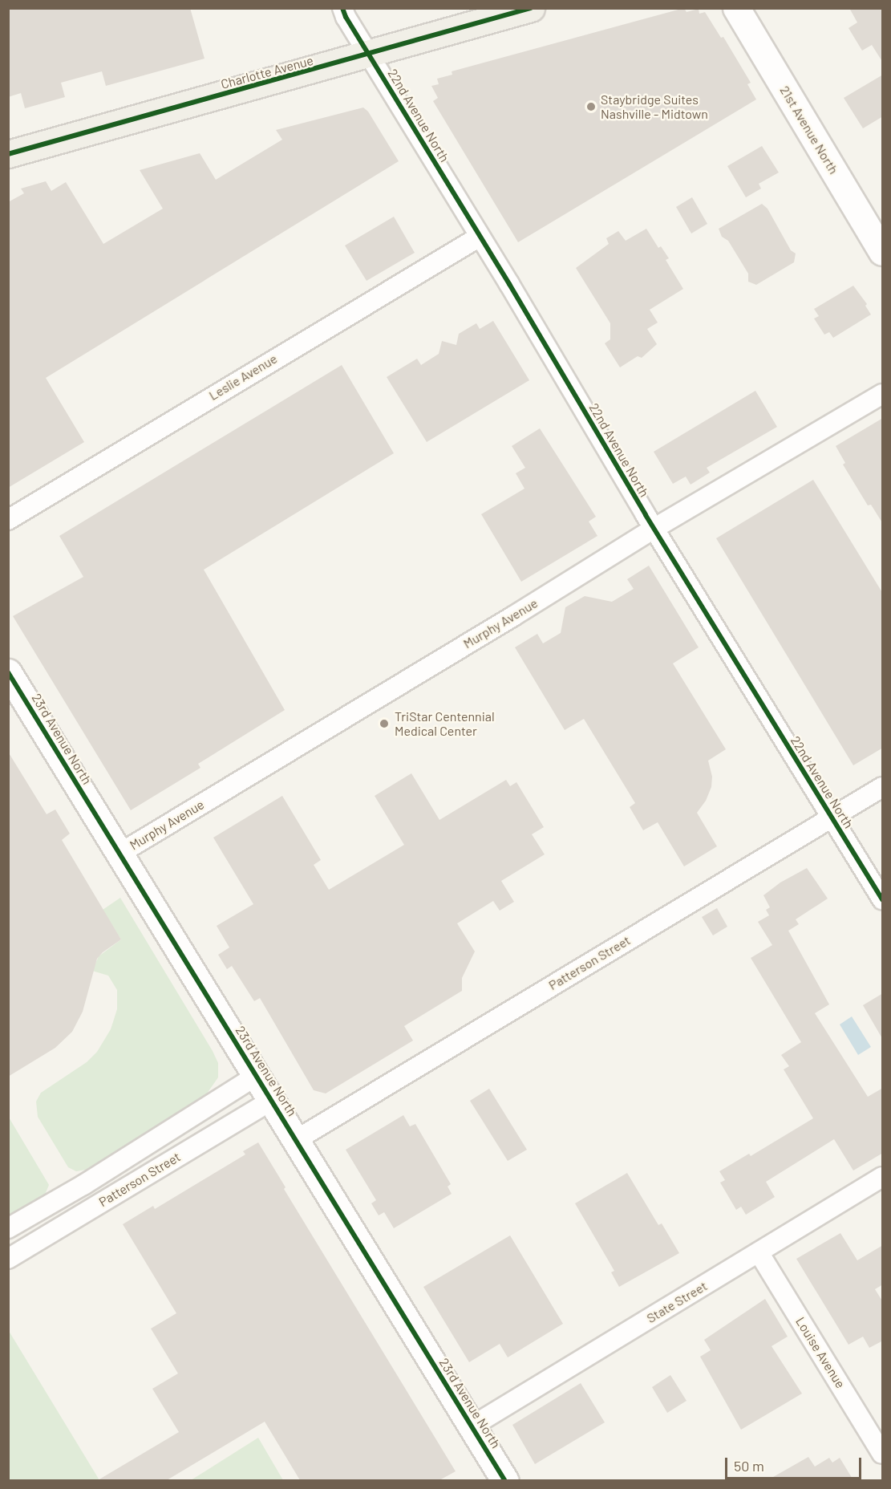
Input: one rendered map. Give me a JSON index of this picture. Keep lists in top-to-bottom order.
{
  "streets": {
    "main road": ["Charlotte Avenue"],
    "street": [
      "22nd Avenue North",
      "21st Avenue North",
      "Leslie Avenue",
      "Murphy Avenue",
      "23rd Avenue North",
      "Patterson Street",
      "State Street",
      "Louise Avenue"
    ]
  },
  "crossings": [
    ["Charlotte Avenue", "22nd Avenue North"],
    ["22nd Avenue North", "Leslie Avenue"],
    ["22nd Avenue North", "Murphy Avenue"],
    ["22nd Avenue North", "Patterson Street"],
    ["Murphy Avenue", "23rd Avenue North"],
    ["23rd Avenue North", "Patterson Street"],
    ["23rd Avenue North", "State Street"],
    ["State Street", "Louise Avenue"]
  ],
  "places": ["Staybridge Suites Nashville - Midtown", "TriStar Centennial Medical Center"],
  "scale_bar": "50 m"
}
